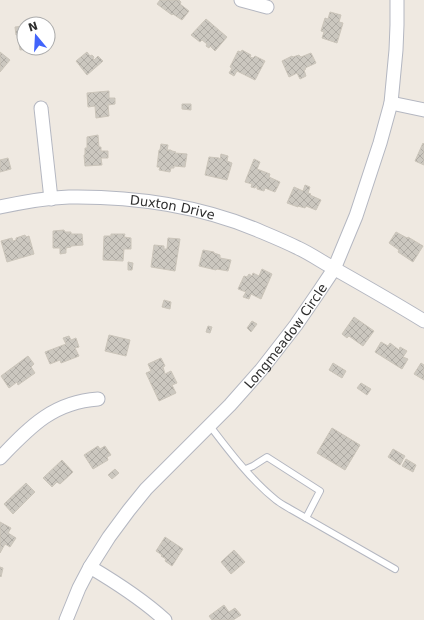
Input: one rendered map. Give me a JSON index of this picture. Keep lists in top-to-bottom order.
{
  "streets": {
    "street": ["Duxton Drive", "Longmeadow Circle"]
  },
  "crossings": [
    ["Duxton Drive", "Longmeadow Circle"]
  ],
  "north": "top"
}
